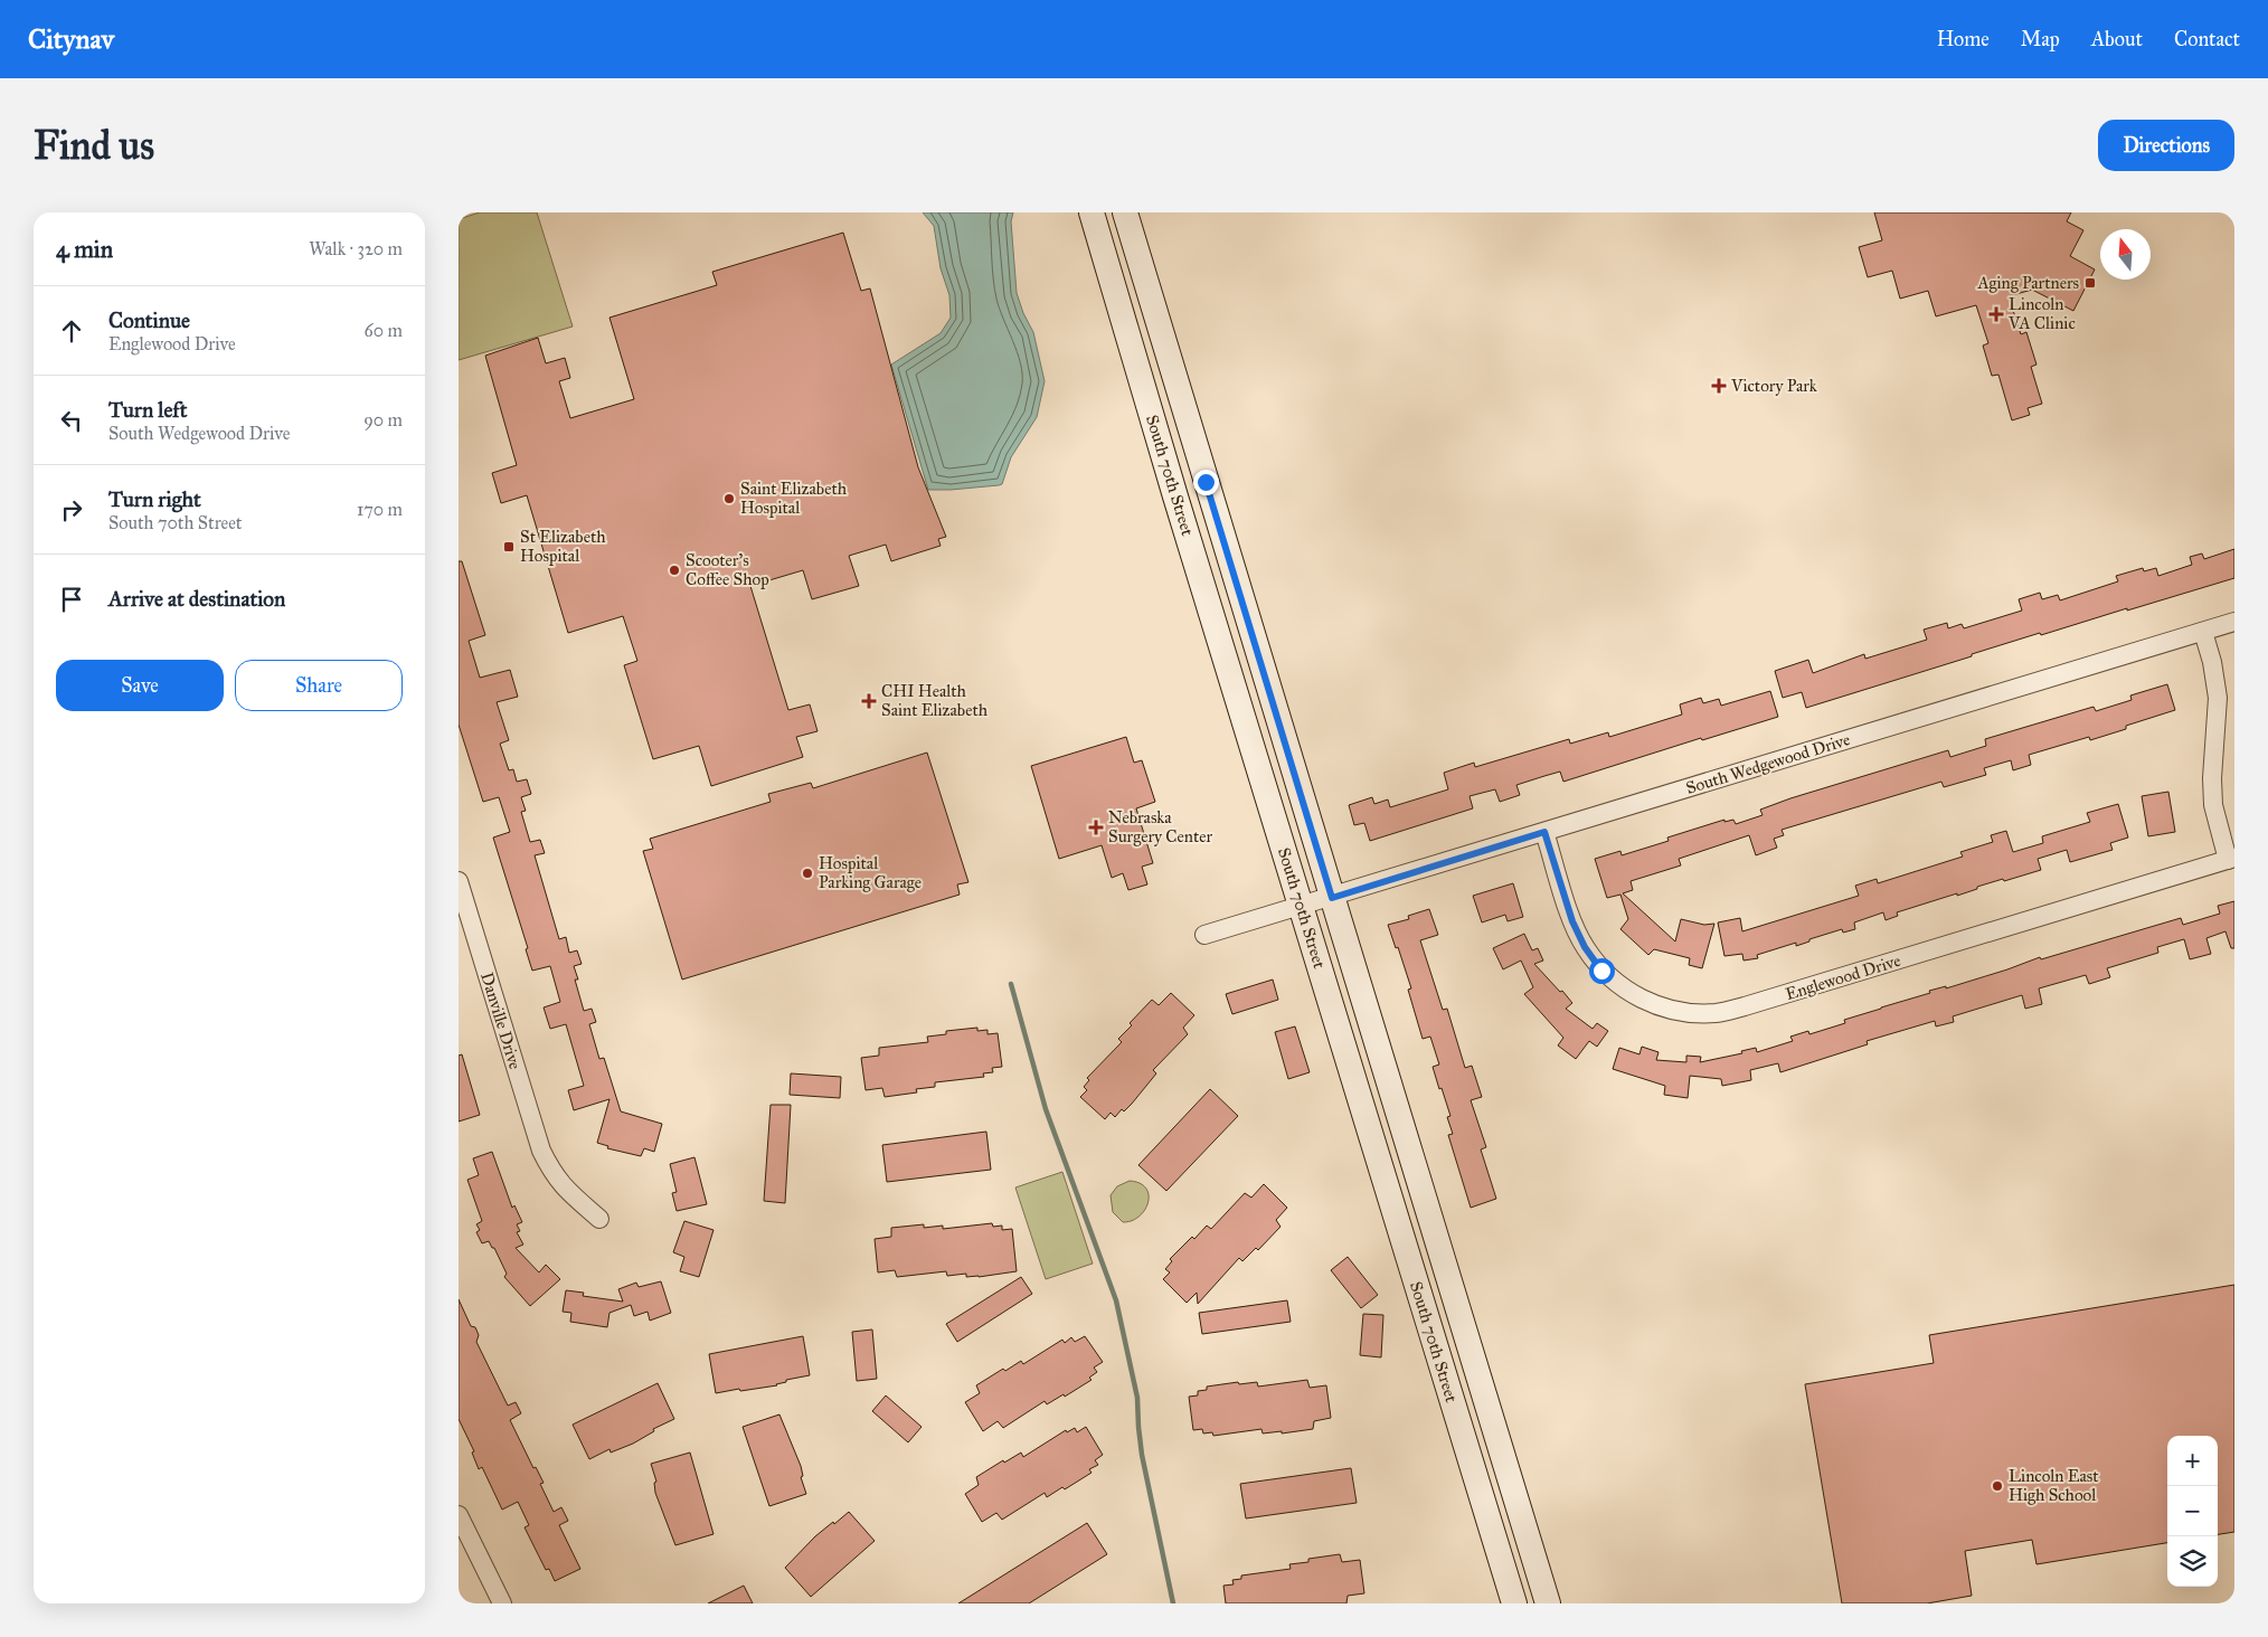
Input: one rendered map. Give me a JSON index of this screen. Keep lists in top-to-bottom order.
{
  "streets": {
    "main road": ["South 70th Street"],
    "street": ["South Wedgewood Drive", "Englewood Drive", "Danville Drive"]
  },
  "crossings": [
    ["South 70th Street", "South Wedgewood Drive"],
    ["South Wedgewood Drive", "Englewood Drive"]
  ],
  "places": {
    "transit": ["Aging Partners", "St Elizabeth Hospital"],
    "health": [
      "Lincoln VA Clinic",
      "Victory Park",
      "CHI Health Saint Elizabeth",
      "Nebraska Surgery Center"
    ],
    "other": [
      "Saint Elizabeth Hospital",
      "Scooter's Coffee Shop",
      "Hospital Parking Garage",
      "Lincoln East High School"
    ]
  },
  "north": "top",
  "page": {
    "header": "Citynav",
    "nav": [
      "Home",
      "Map",
      "About",
      "Contact"
    ],
    "buttons": [
      "Directions",
      ["Save", "Share"]
    ],
    "title": "Find us",
    "heading": ["4 min", "Walk · 320 m"],
    "list": [
      ["Continue", "Englewood Drive", "60 m"],
      ["Turn left", "South Wedgewood Drive", "90 m"],
      ["Turn right", "South 70th Street", "170 m"],
      "Arrive at destination"
    ],
    "map_buttons": ["+", "−"]
  }
}
